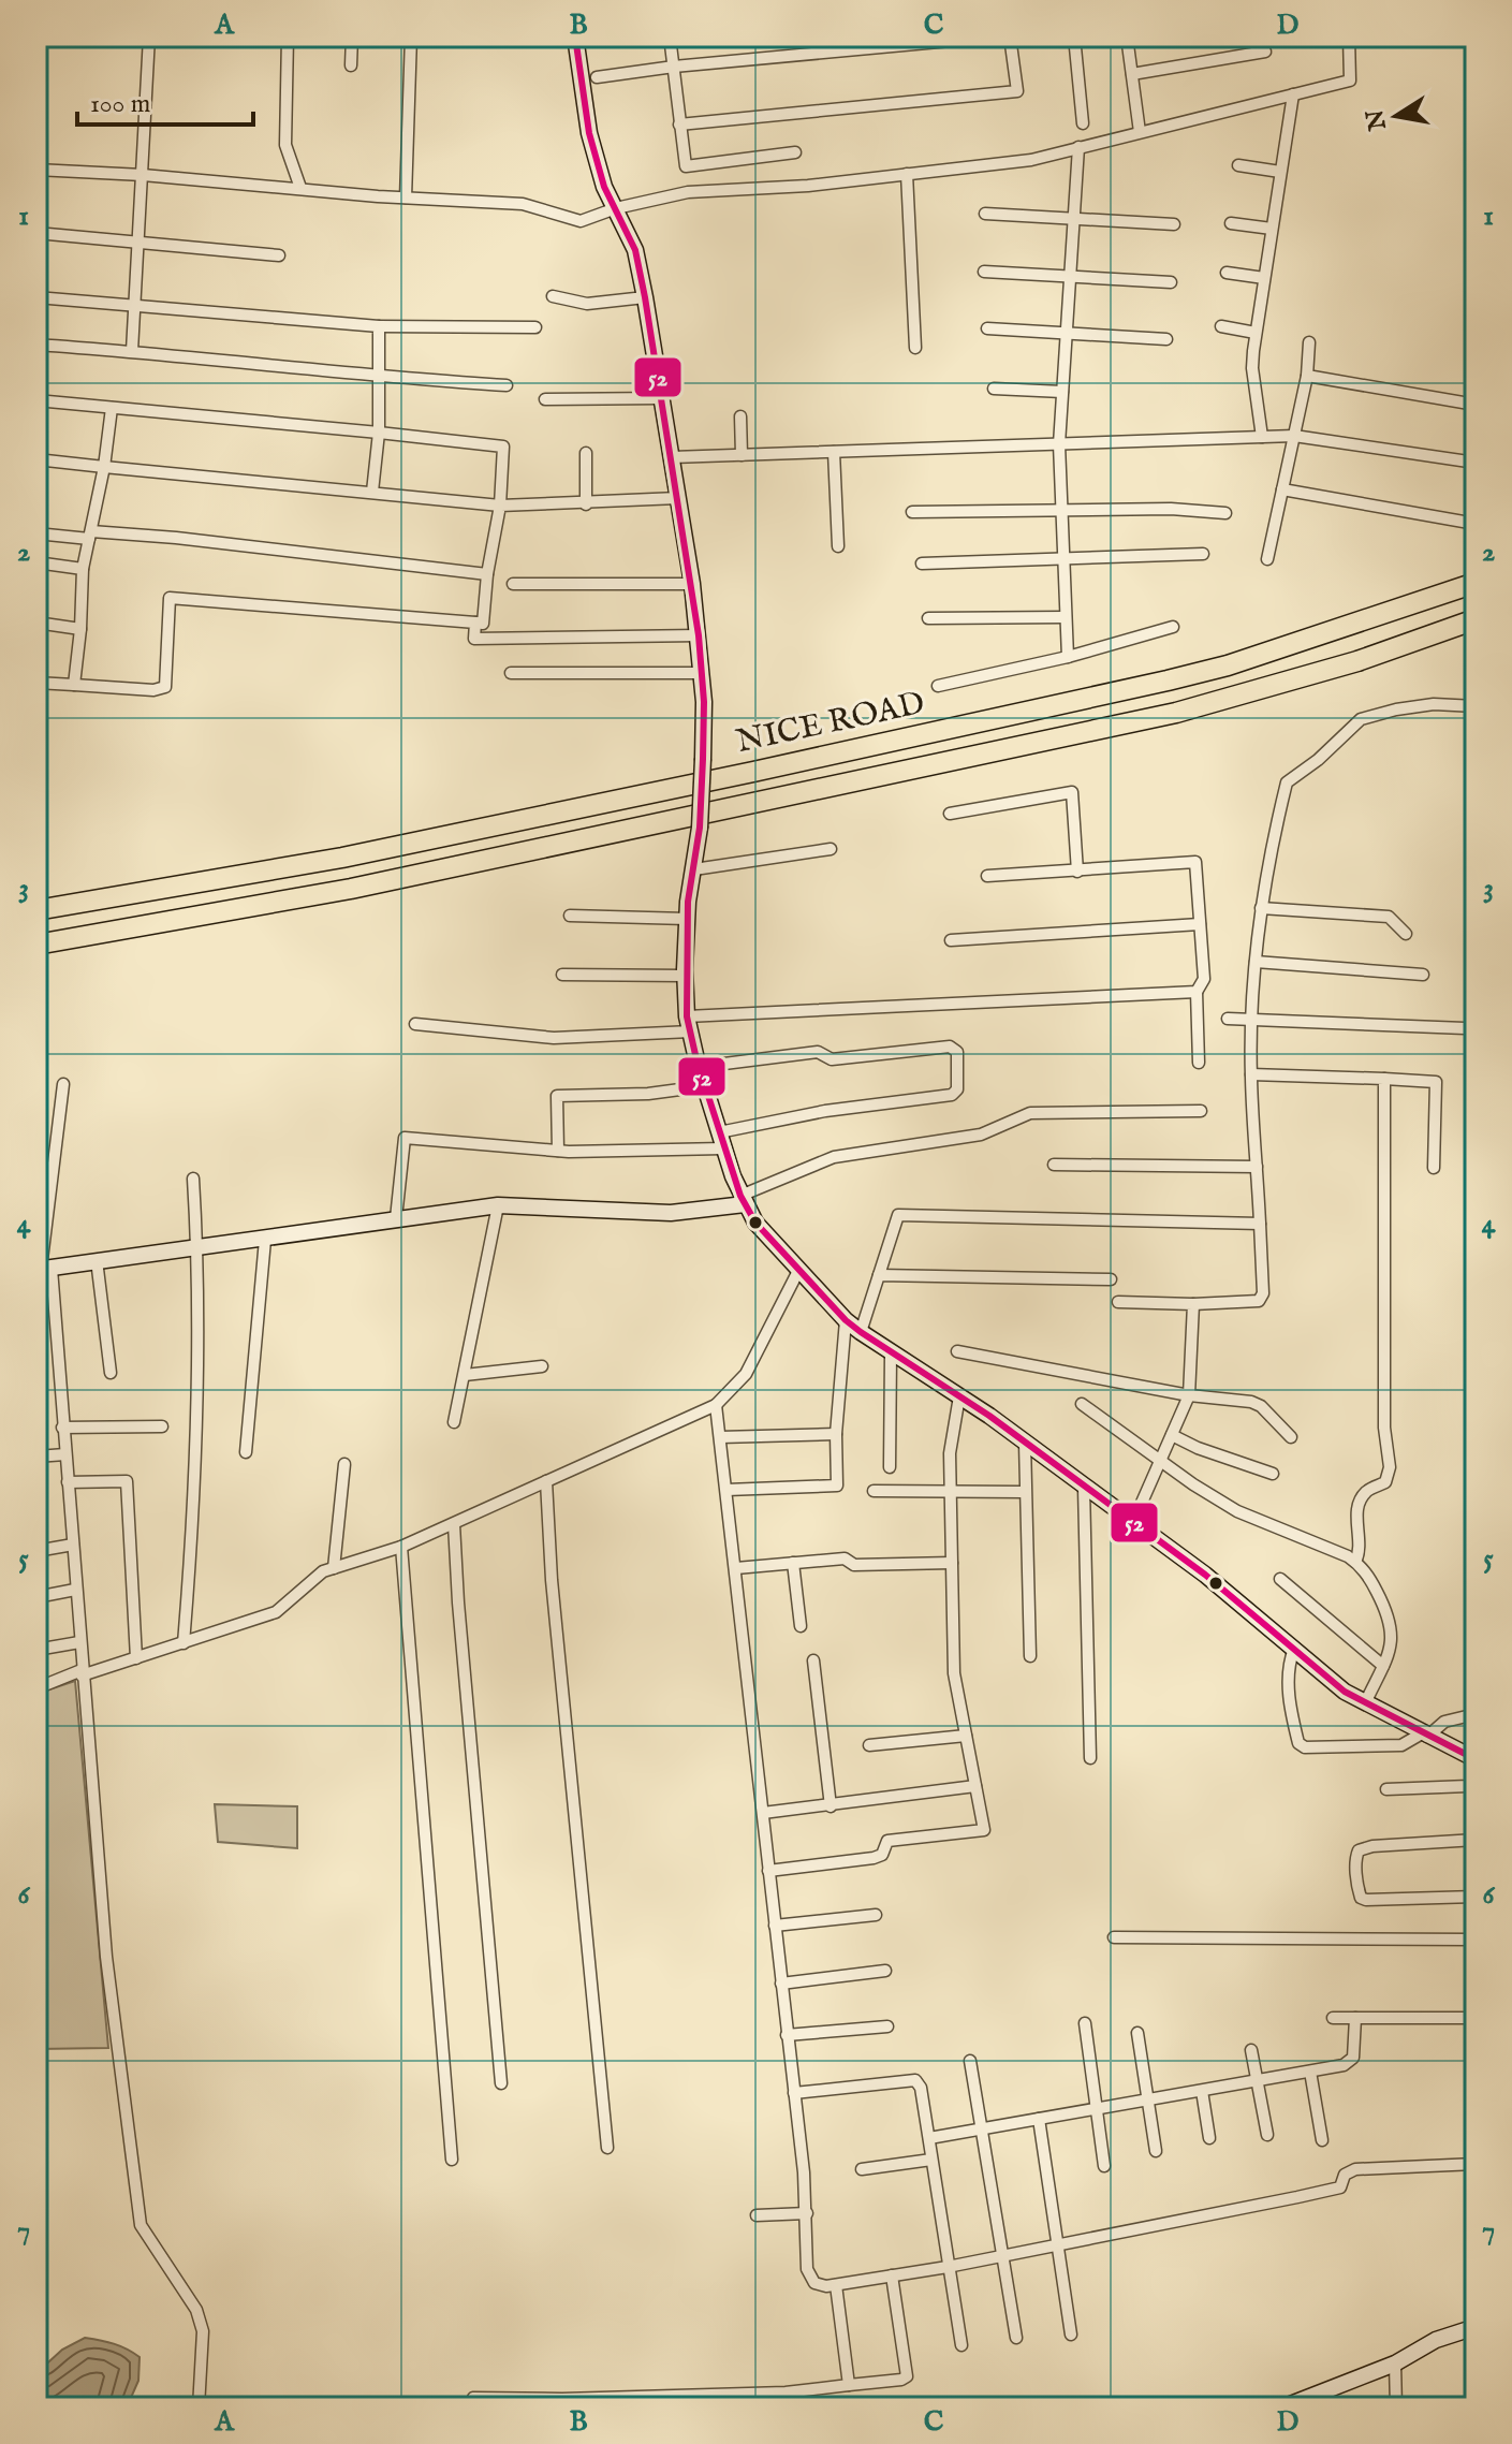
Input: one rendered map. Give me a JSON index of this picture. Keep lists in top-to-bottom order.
{
  "streets": {
    "highway": ["NICE ROAD"]
  },
  "lines": ["transit line 52"],
  "scale_bar": "100 m",
  "north": "left",
  "grid": {
    "columns": [
      "A",
      "B",
      "C",
      "D"
    ],
    "rows": [
      "1",
      "2",
      "3",
      "4",
      "5",
      "6",
      "7"
    ]
  }
}
